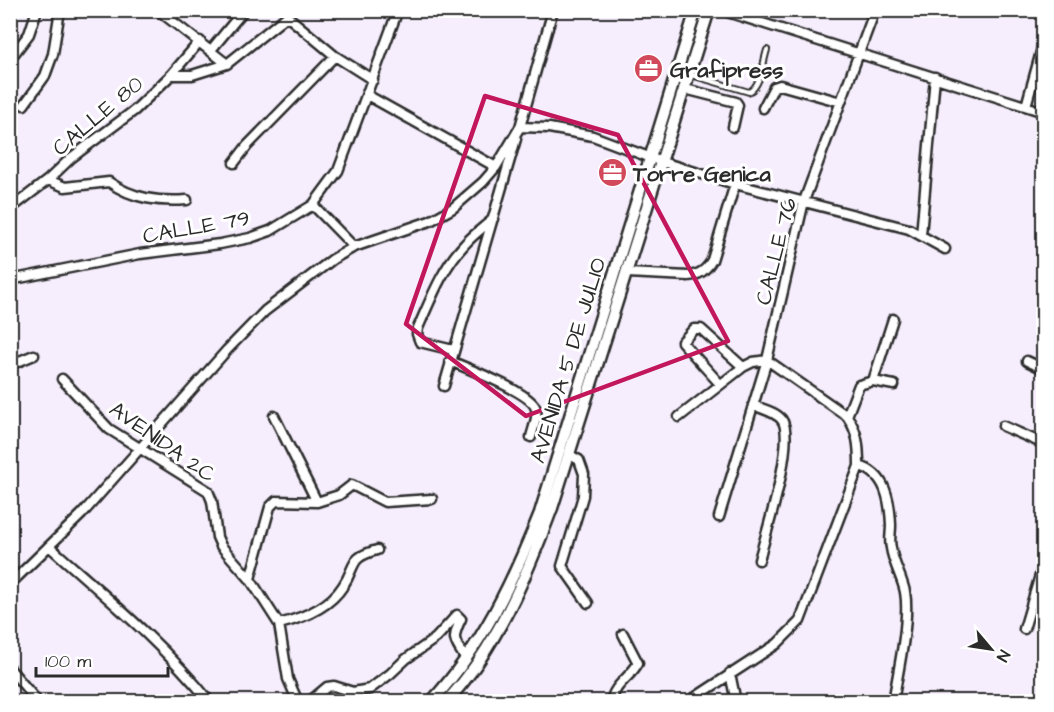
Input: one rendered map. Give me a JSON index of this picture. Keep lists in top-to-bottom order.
{
  "streets": {
    "main road": ["AVENIDA 5 DE JULIO"],
    "street": [
      "CALLE 80",
      "CALLE 79",
      "CALLE 76",
      "AVENIDA 2C"
    ]
  },
  "places": {
    "office": ["Grafipress", "Torre Genica"]
  },
  "scale_bar": "100 m",
  "north": "bottom right"
}
